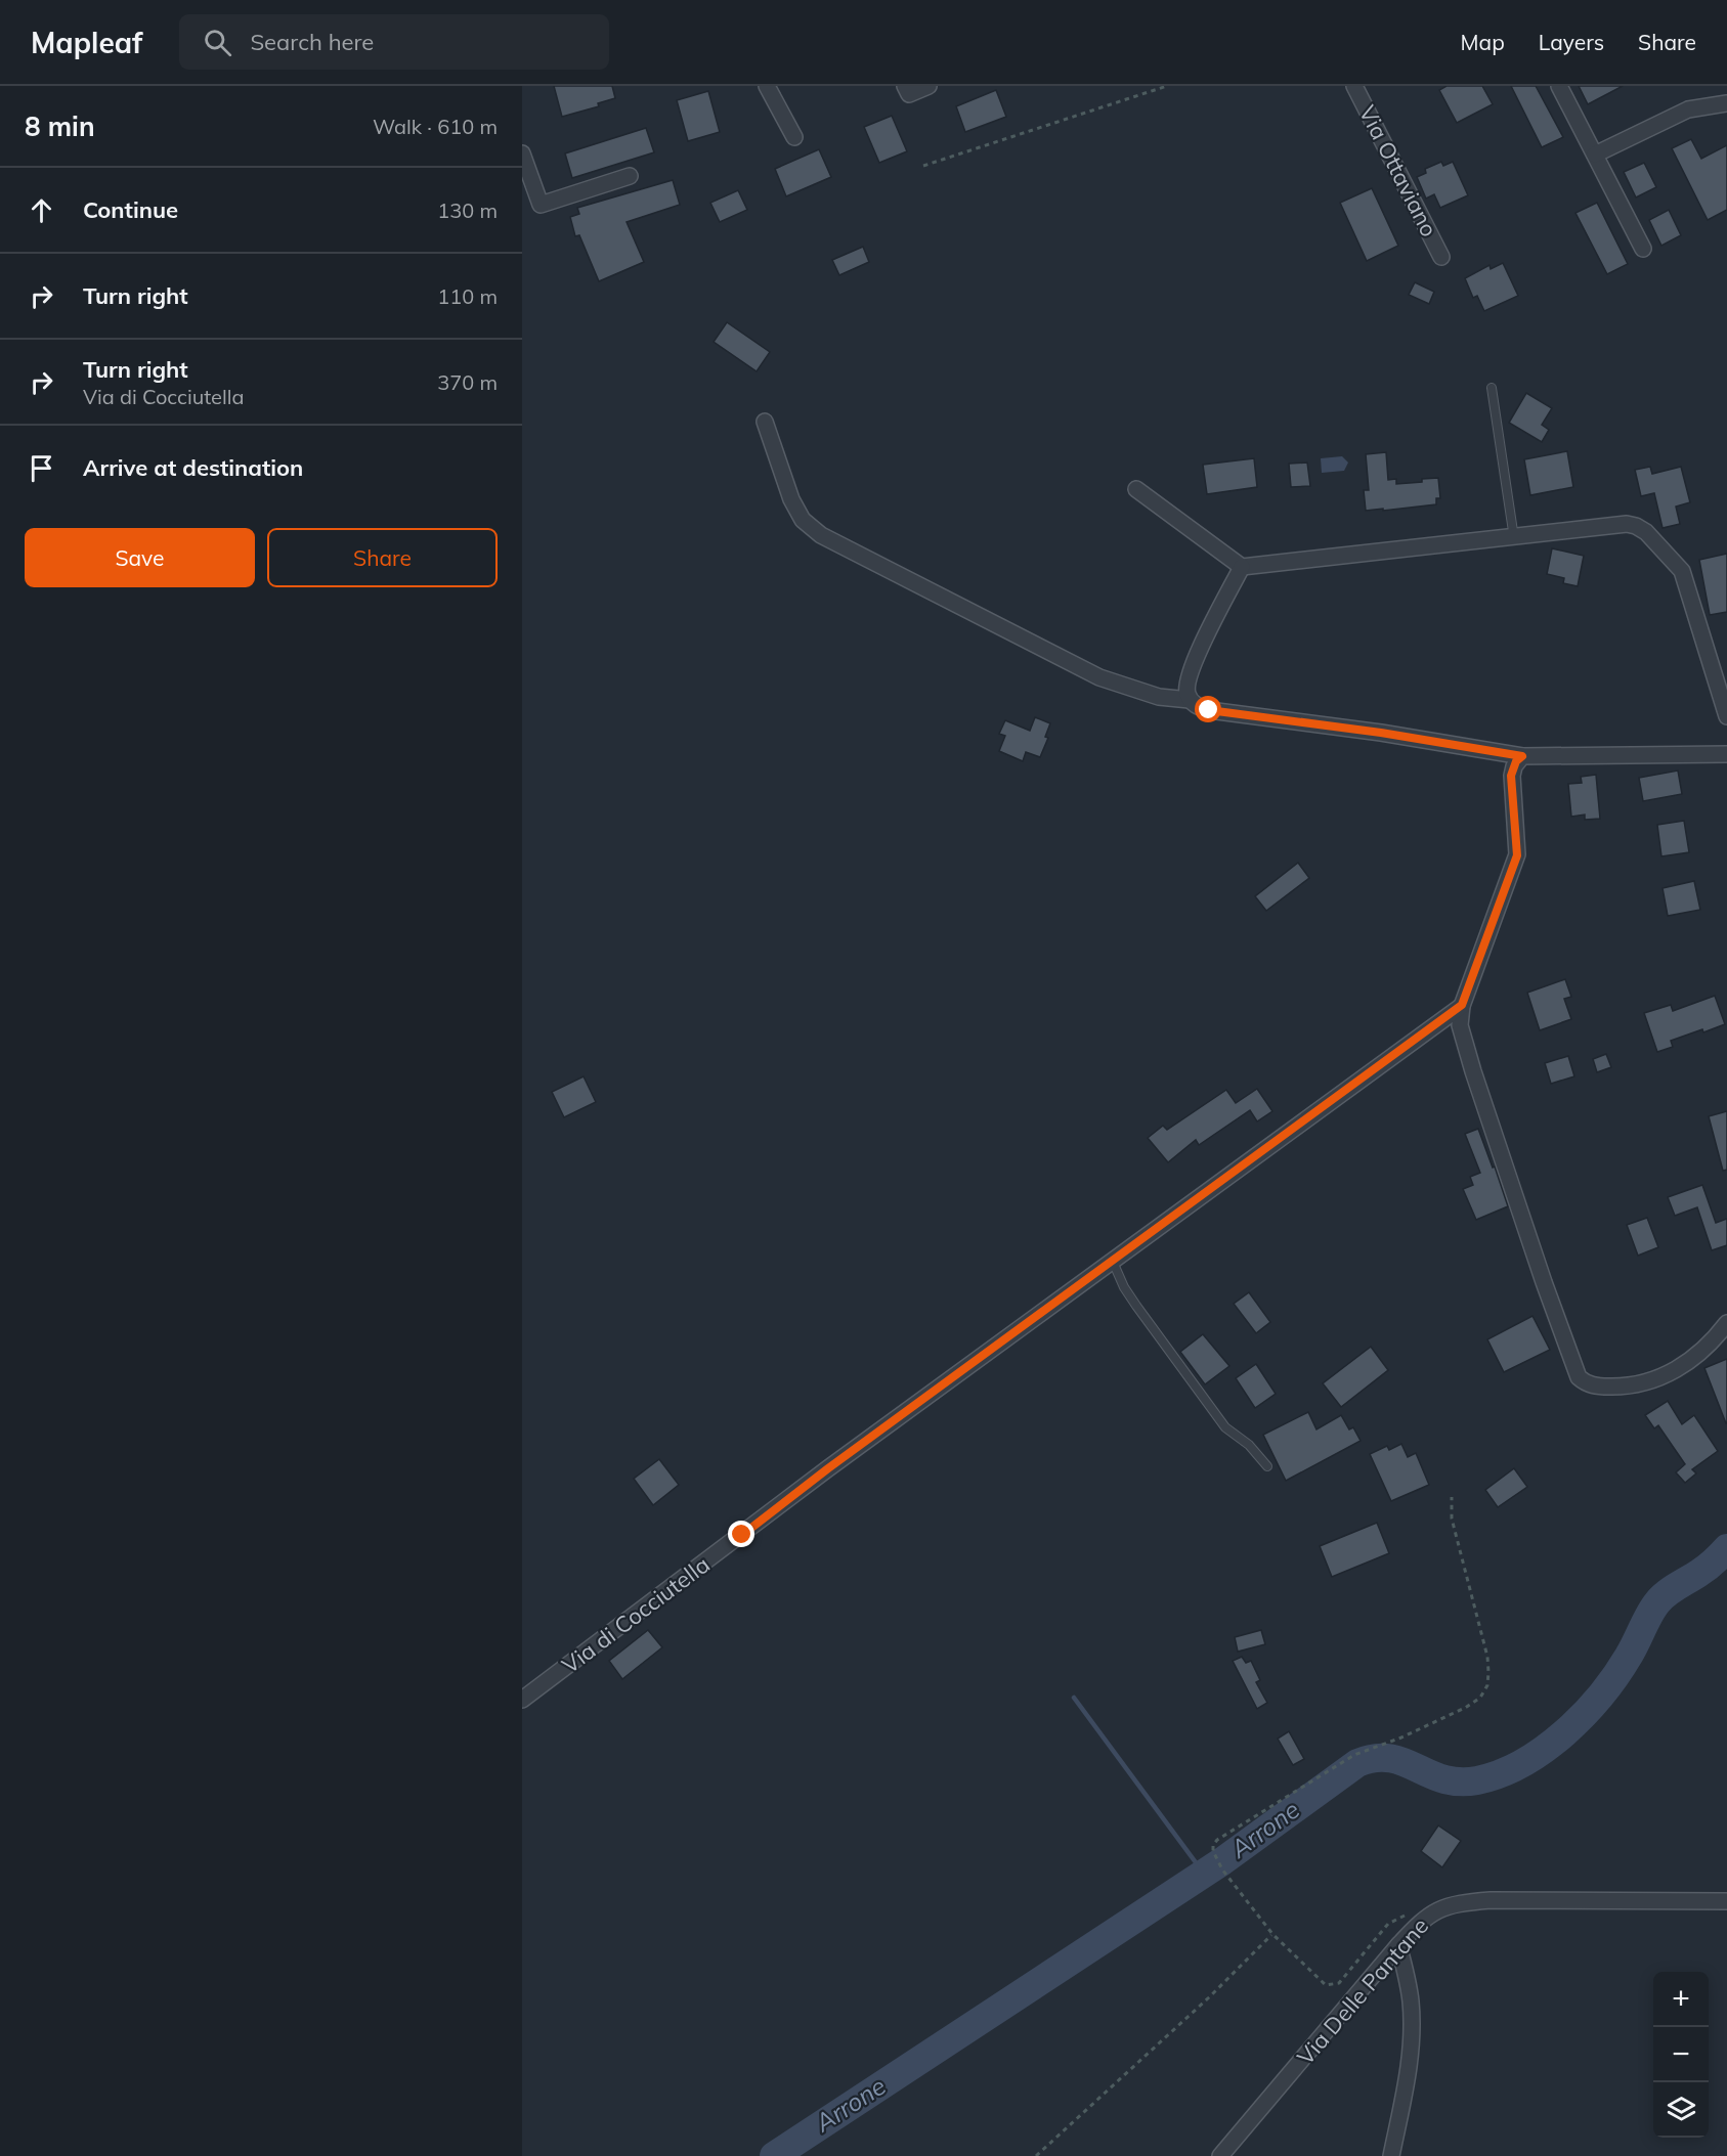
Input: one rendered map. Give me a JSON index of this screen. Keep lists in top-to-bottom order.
{
  "streets": {
    "street": ["Via Ottaviano", "Via di Cocciutella", "Via Delle Pantane"]
  },
  "water": ["Arrone"],
  "page": {
    "header": "Mapleaf",
    "search": "Search here",
    "nav": ["Map", "Layers", "Share"],
    "heading": ["8 min", "Walk · 610 m"],
    "list": [
      ["Continue", "130 m"],
      ["Turn right", "110 m"],
      ["Turn right", "Via di Cocciutella", "370 m"],
      "Arrive at destination"
    ],
    "buttons": ["Save", "Share"],
    "map_buttons": ["+", "−"]
  }
}
